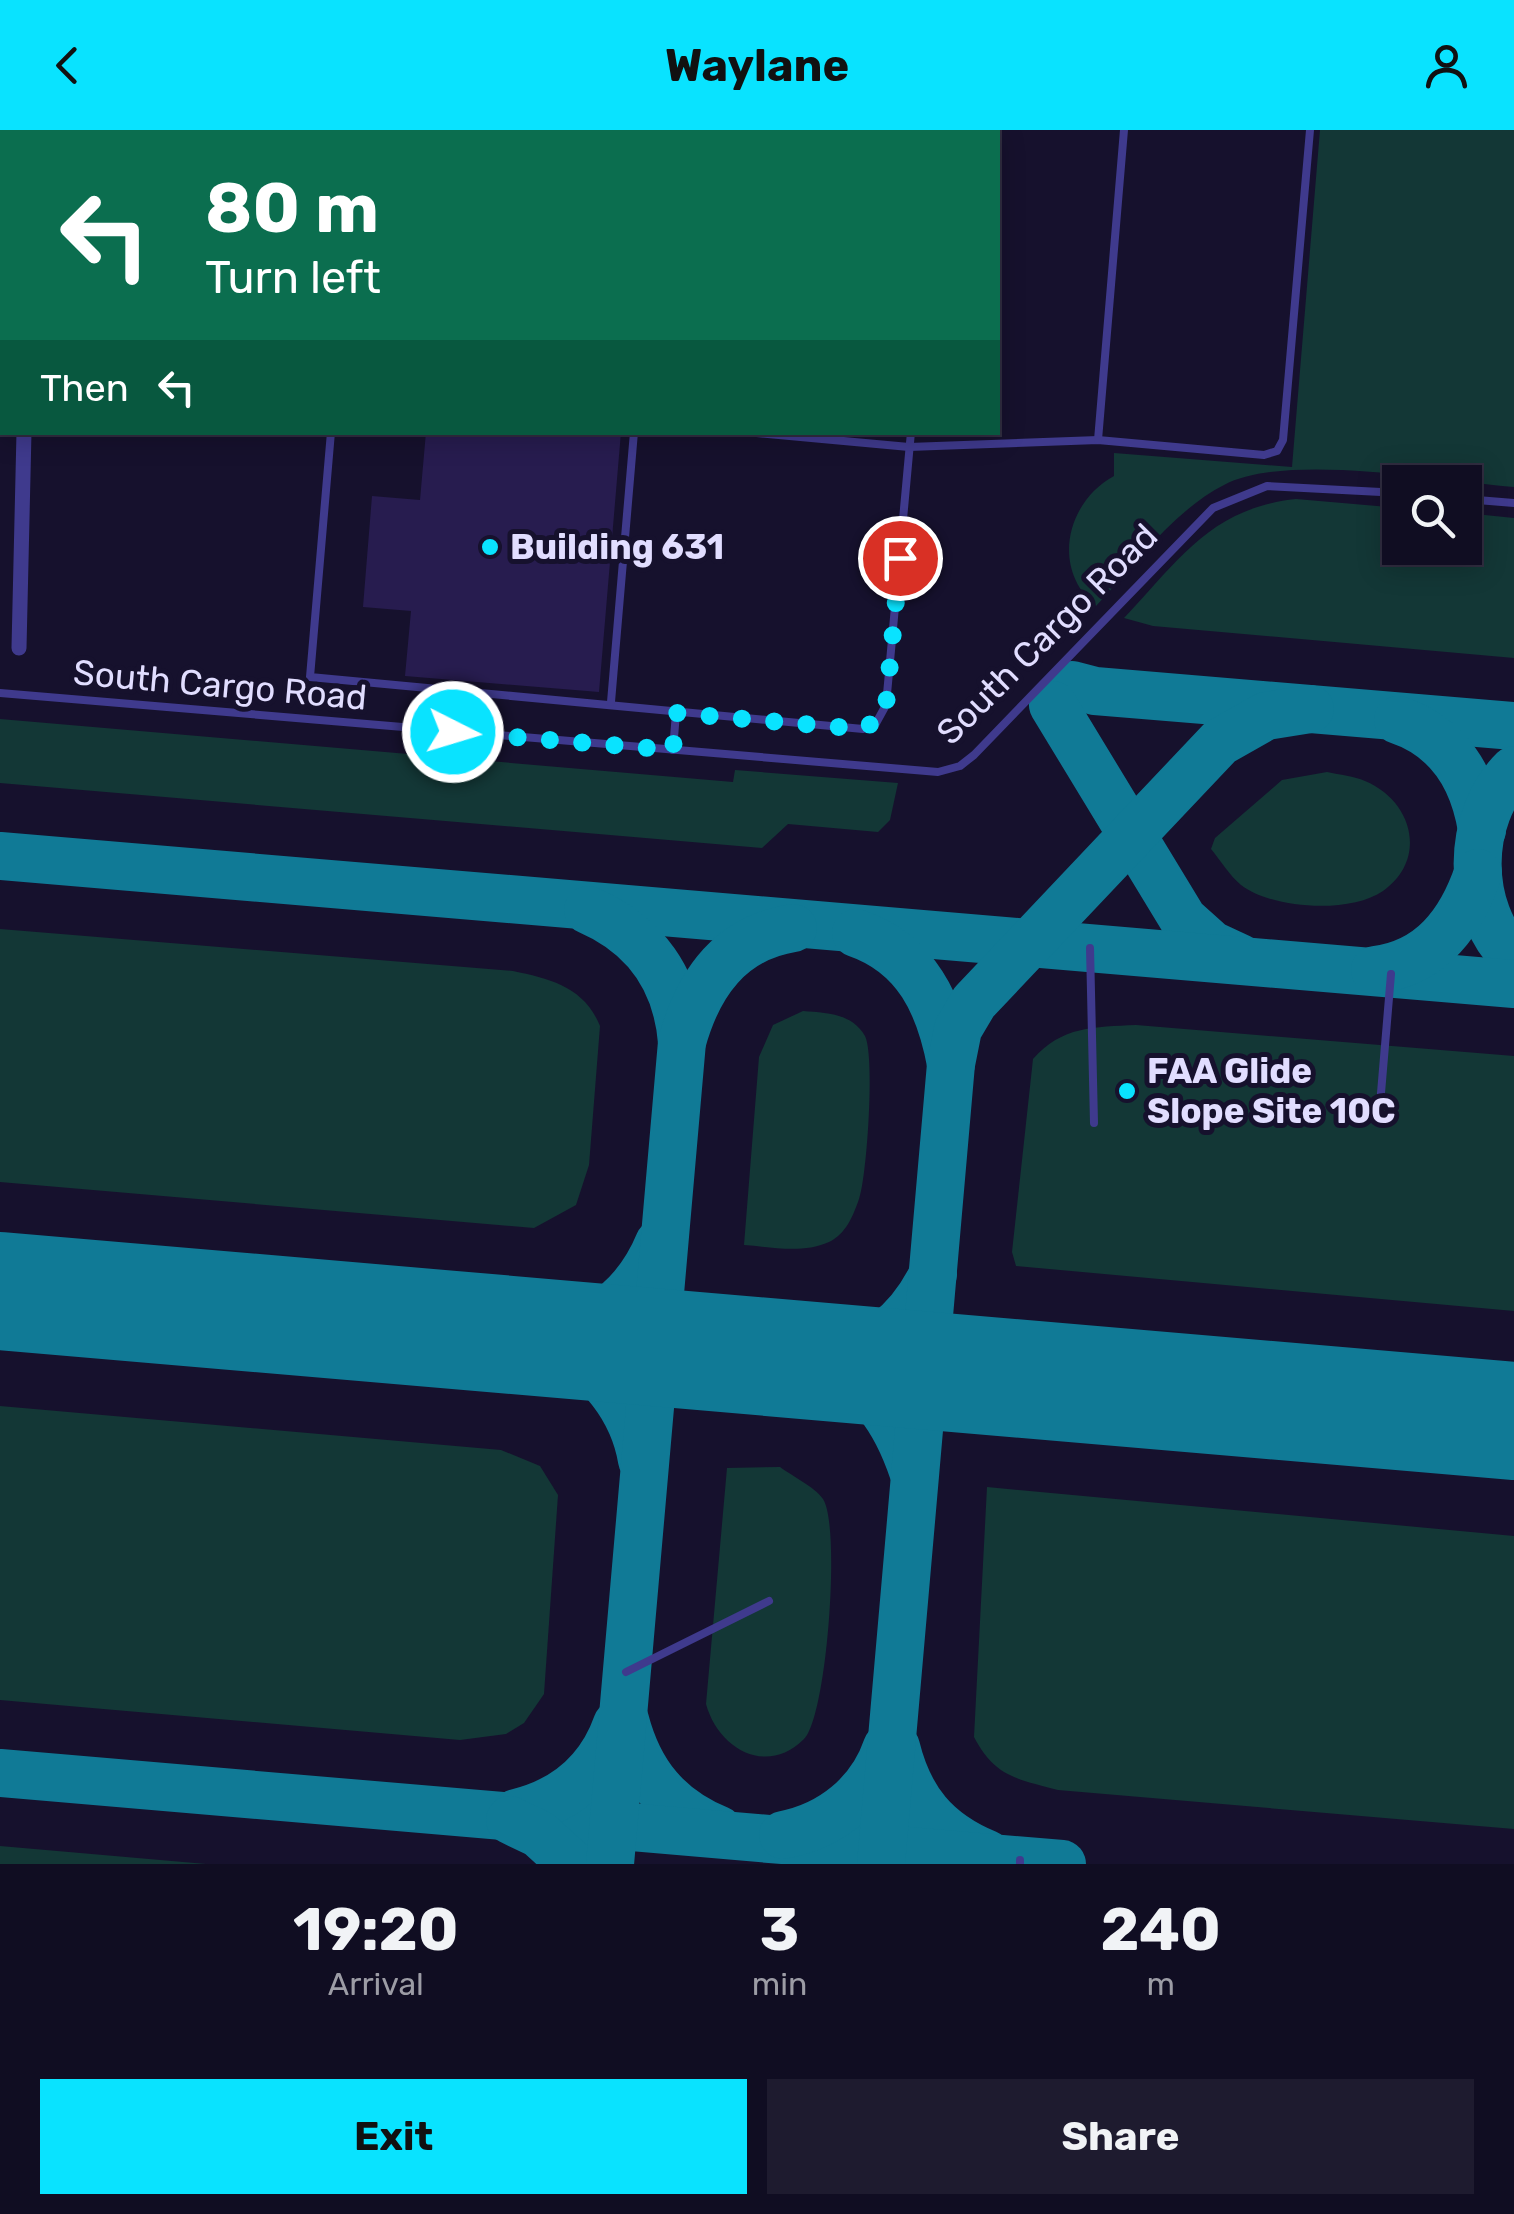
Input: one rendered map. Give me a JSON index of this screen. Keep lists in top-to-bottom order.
{
  "streets": {
    "lane": ["South Cargo Road"]
  },
  "places": ["Building 631", "FAA Glide Slope Site 10C"],
  "page": {
    "header": "Waylane",
    "turn": ["80 m", "Turn left"],
    "then": "Then",
    "eta": [
      "19:20",
      "Arrival",
      "3",
      "min",
      "240",
      "m"
    ],
    "buttons": ["Exit", "Share"]
  }
}
